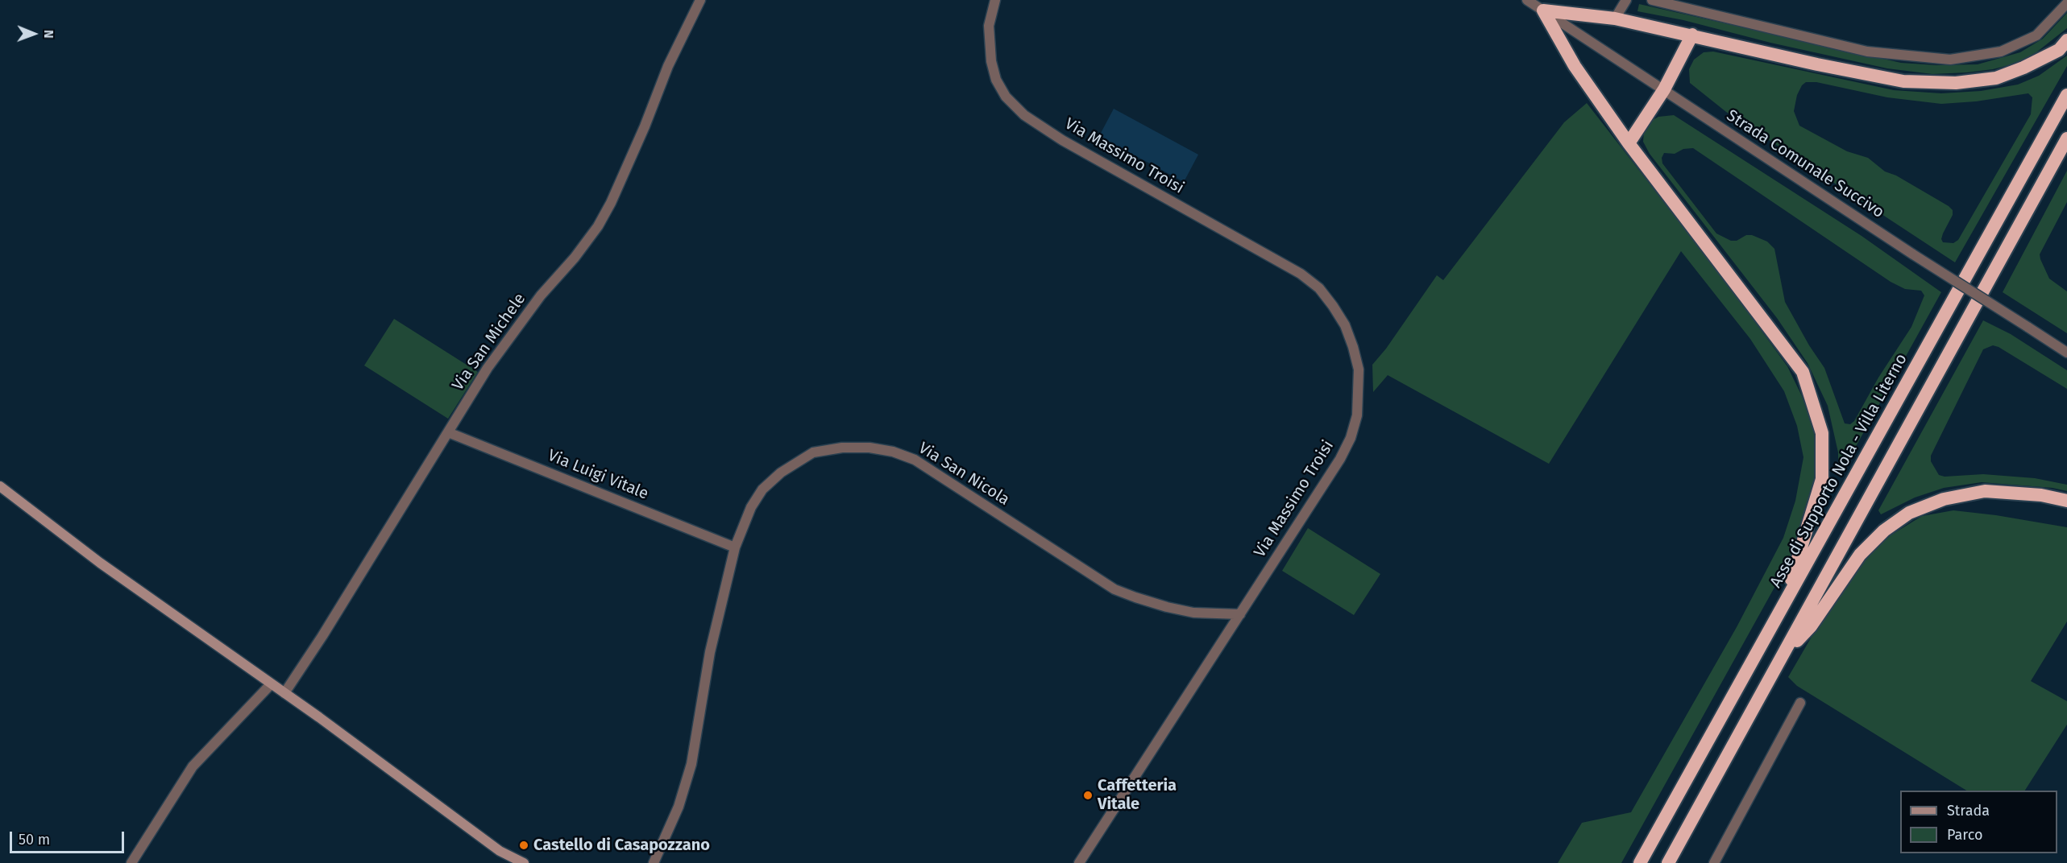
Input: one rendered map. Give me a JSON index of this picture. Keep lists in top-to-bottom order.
{
  "streets": {
    "highway": ["Asse di Supporto Nola - Villa Literno"],
    "street": [
      "Via Massimo Troisi",
      "Strada Comunale Succivo",
      "Via San Michele",
      "Via San Nicola",
      "Via Luigi Vitale"
    ]
  },
  "crossings": [
    ["Via Massimo Troisi", "Via San Nicola"],
    ["Via San Michele", "Via Luigi Vitale"],
    ["Via San Nicola", "Via Luigi Vitale"]
  ],
  "places": ["Caffetteria Vitale", "Castello di Casapozzano"],
  "legend": ["Strada", "Parco"],
  "scale_bar": "50 m",
  "north": "right"
}
